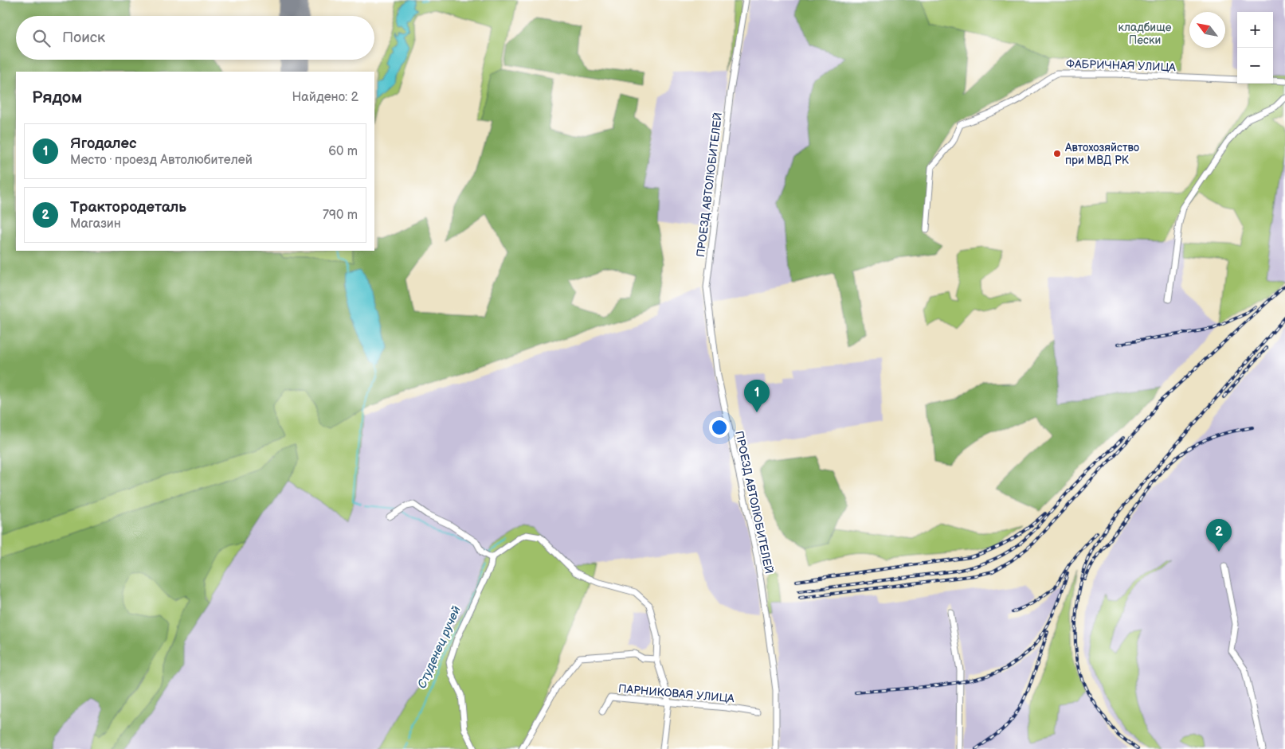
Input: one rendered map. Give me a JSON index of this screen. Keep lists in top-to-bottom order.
{
  "streets": {
    "street": ["ФАБРИЧНАЯ УЛИЦА", "ПРОЕЗД АВТОЛЮБИТЕЛЕЙ", "ПАРНИКОВАЯ УЛИЦА"]
  },
  "water": ["Студенец ручей"],
  "parks": ["кладбище Пески"],
  "places": ["Автохозяйство при МВД РК"],
  "north": "top left",
  "page": {
    "map_buttons": ["+", "−"],
    "search": "Поиск",
    "heading": ["Рядом", "Найдено: 2"],
    "list": [
      {
        "mark": "1",
        "name": "Ягодалес",
        "note": "Место · проезд Автолюбителей",
        "value": "60 m"
      },
      {
        "mark": "2",
        "name": "Трактородеталь",
        "note": "Магазин",
        "value": "790 m"
      }
    ],
    "pins": ["1", "2"]
  }
}
